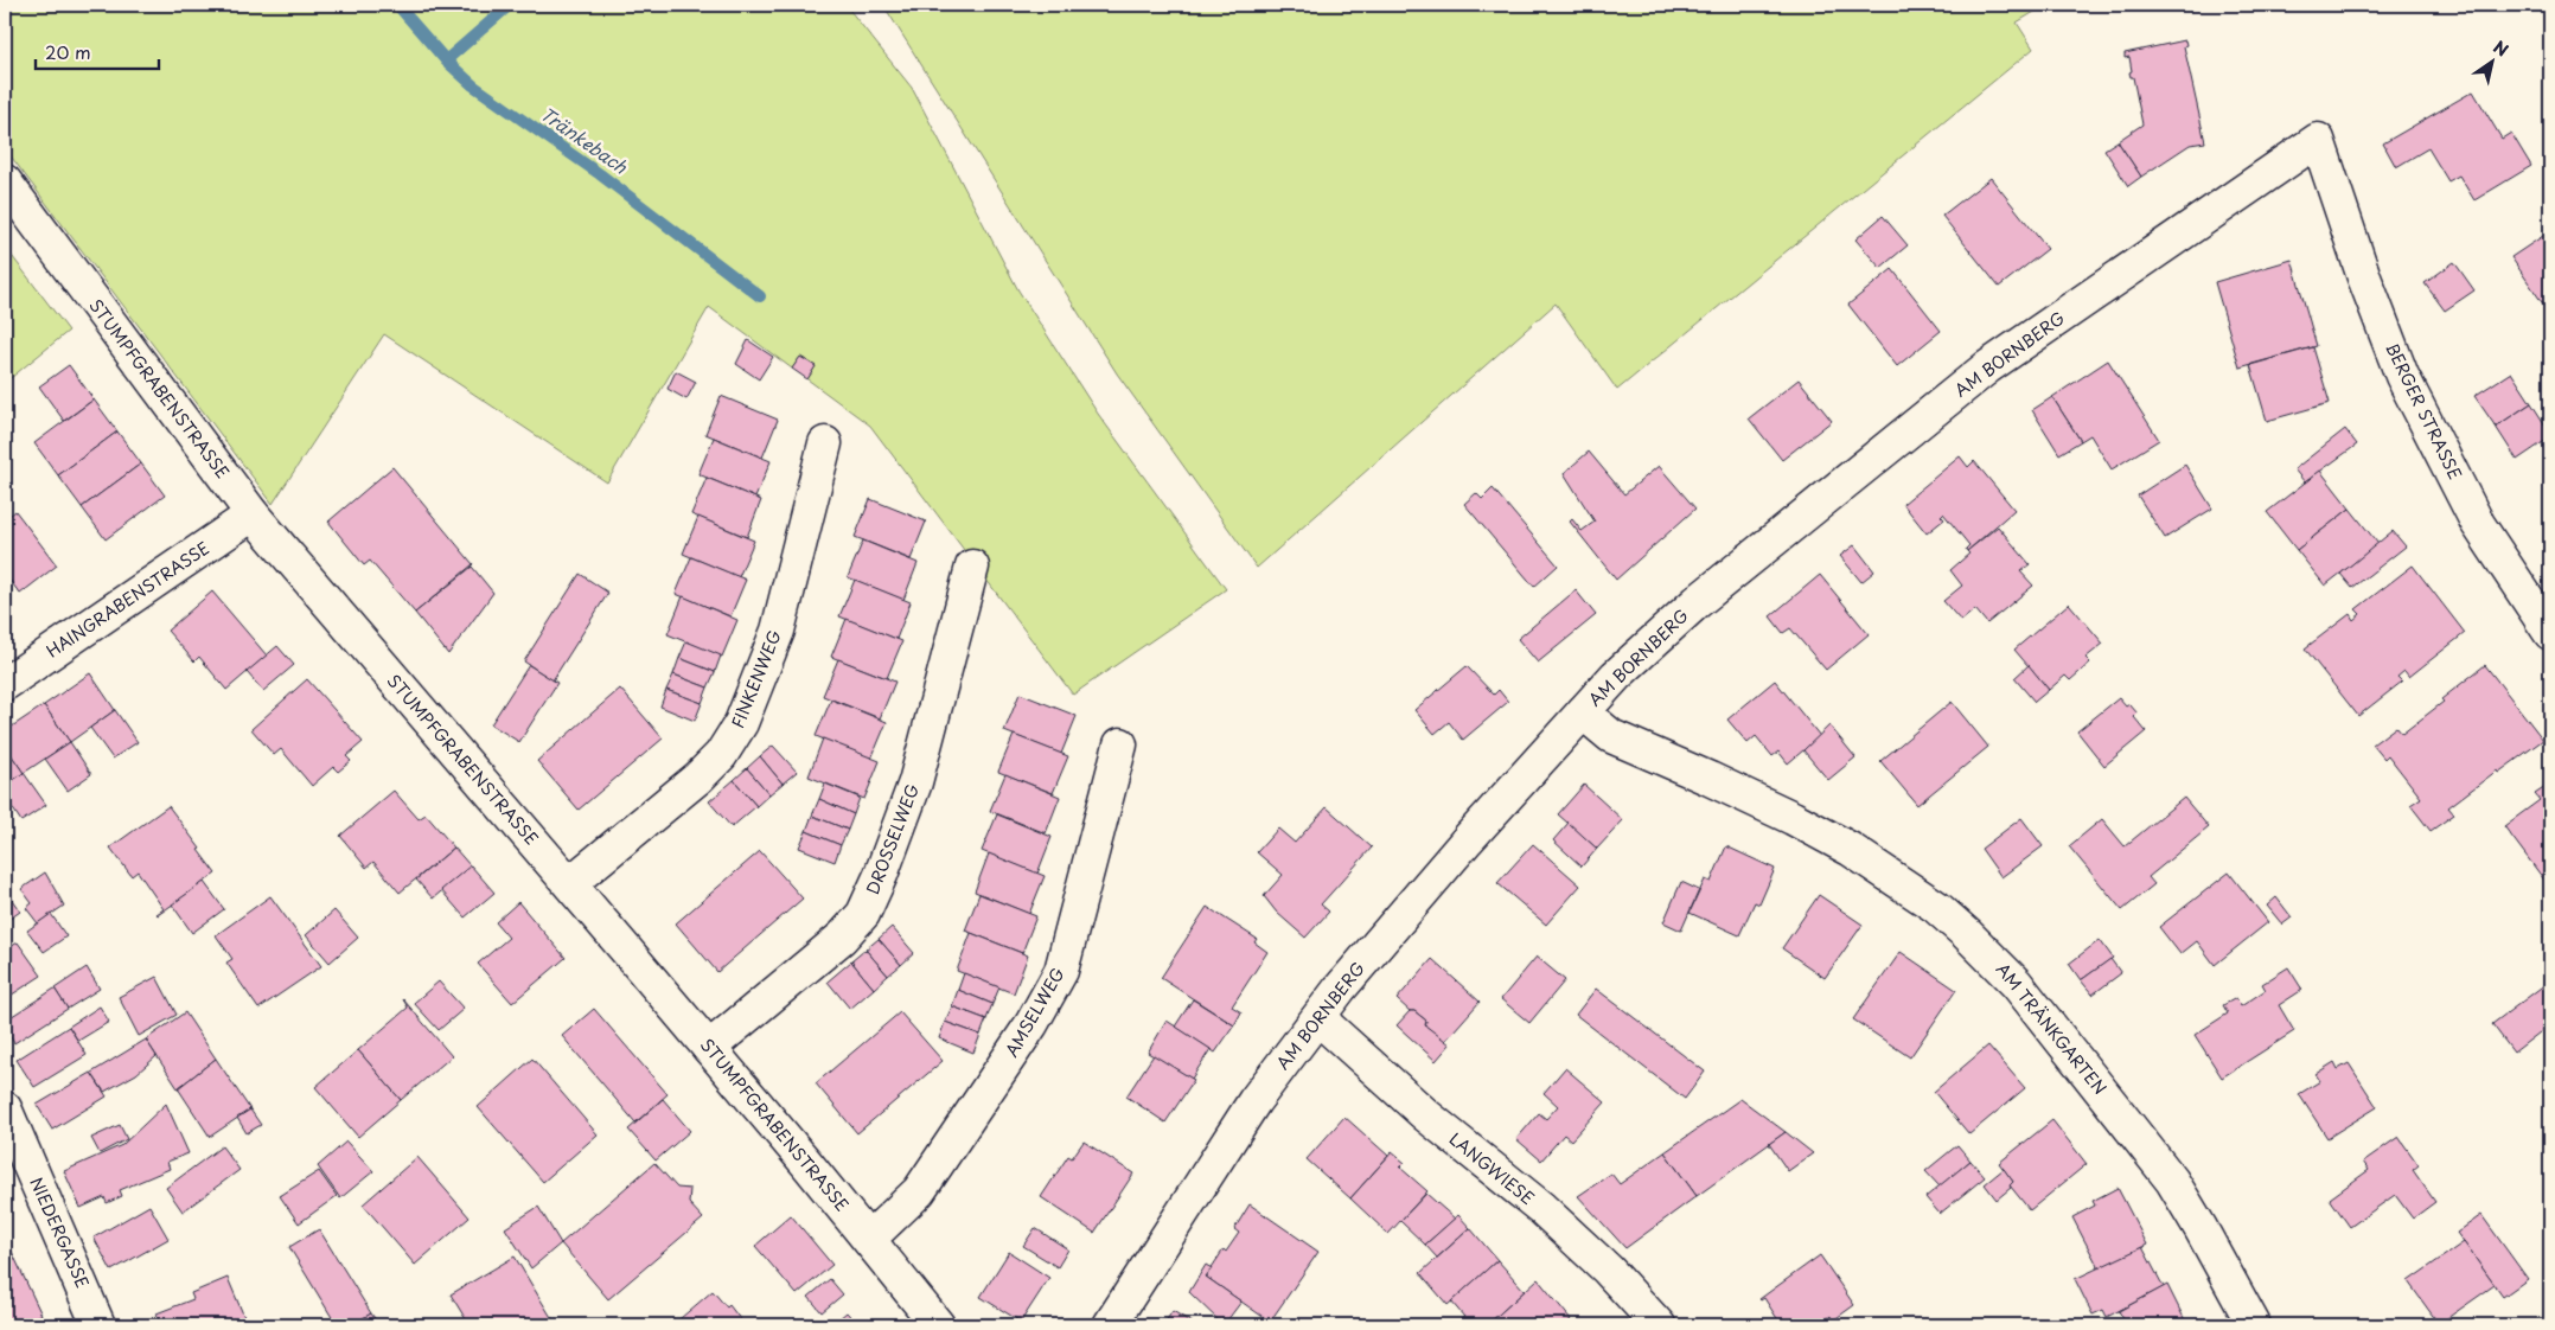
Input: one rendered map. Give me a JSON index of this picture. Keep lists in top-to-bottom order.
{
  "streets": {
    "street": [
      "AM BORNBERG",
      "STUMPFGRABENSTRASSE",
      "BERGER STRASSE",
      "HAINGRABENSTRASSE",
      "FINKENWEG",
      "DROSSELWEG",
      "AMSELWEG",
      "AM TRÄNKGARTEN",
      "LANGWIESE",
      "NIEDERGASSE"
    ]
  },
  "crossings": [
    ["AM BORNBERG", "BERGER STRASSE"],
    ["AM BORNBERG", "AM TRÄNKGARTEN"],
    ["AM BORNBERG", "LANGWIESE"],
    ["STUMPFGRABENSTRASSE", "HAINGRABENSTRASSE"],
    ["STUMPFGRABENSTRASSE", "FINKENWEG"],
    ["STUMPFGRABENSTRASSE", "DROSSELWEG"],
    ["STUMPFGRABENSTRASSE", "AMSELWEG"]
  ],
  "water": ["Tränkebach"],
  "scale_bar": "20 m",
  "north": "top right"
}
